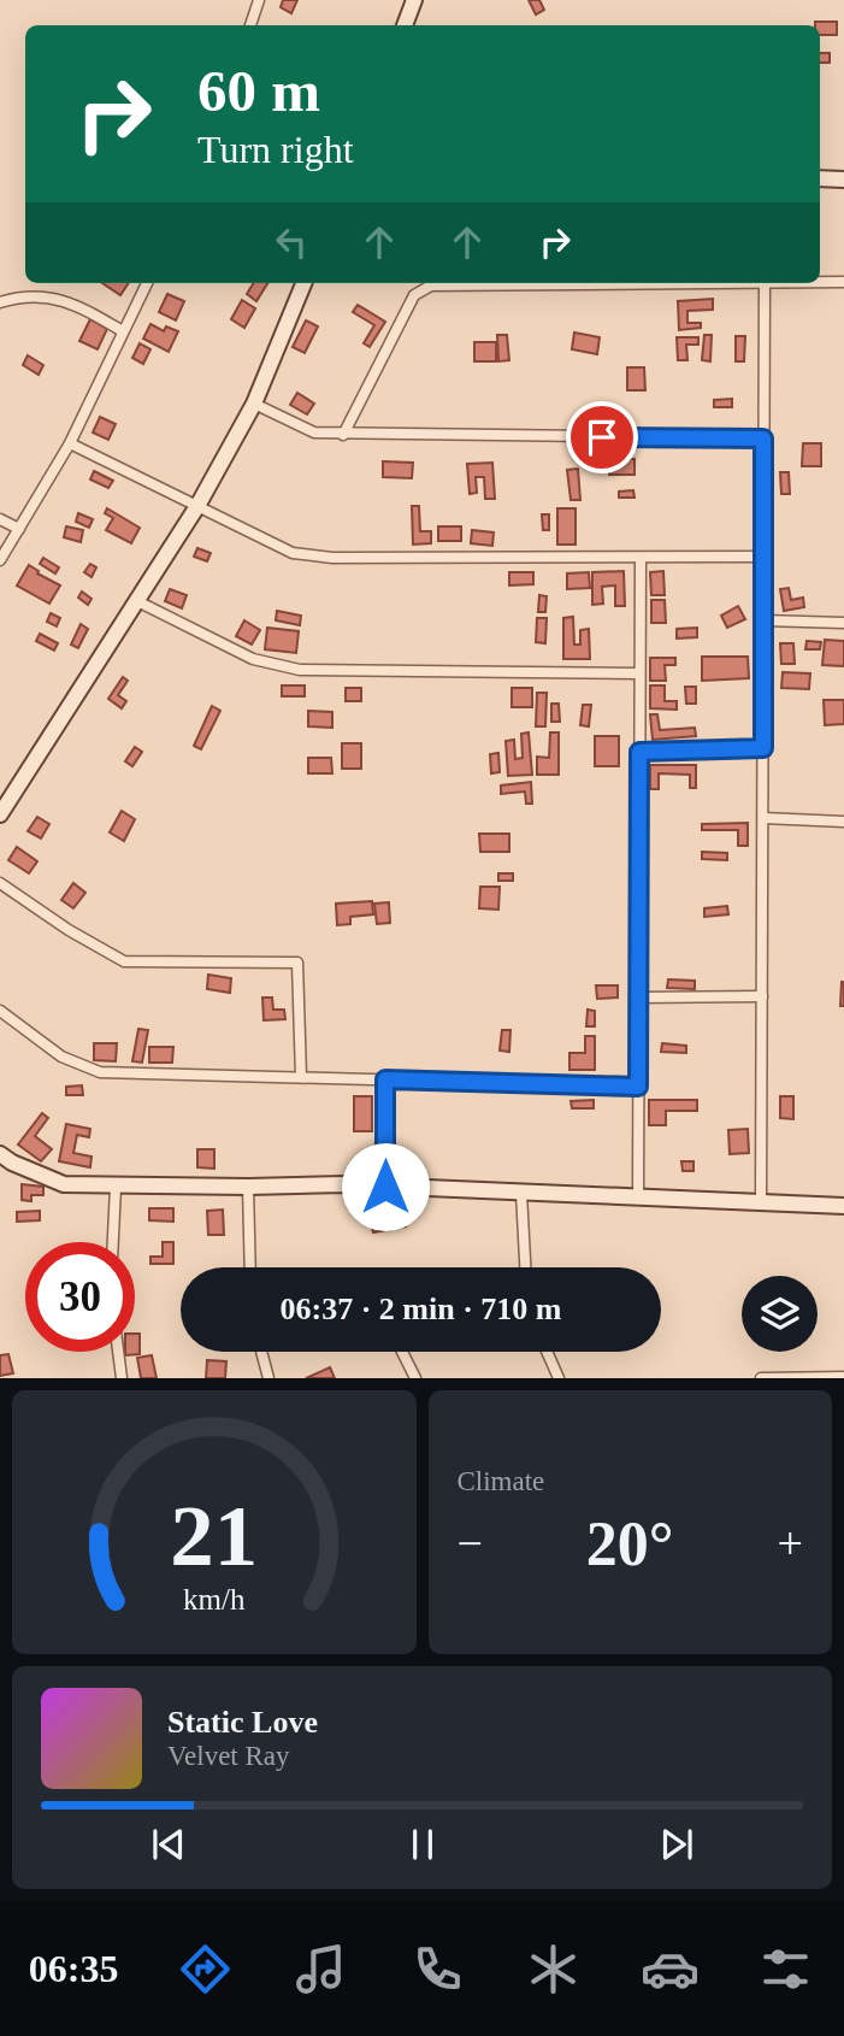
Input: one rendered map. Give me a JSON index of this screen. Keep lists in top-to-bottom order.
{
  "page": {
    "turn": ["60 m", "Turn right"],
    "limit": "30",
    "trip": "06:37 · 2 min · 710 m",
    "tile": "Climate",
    "heat": ["−", "20°", "+"],
    "song": ["Static Love", "Velvet Ray"],
    "tabs": "06:35",
    "gauge": ["21", "km/h"]
  }
}
